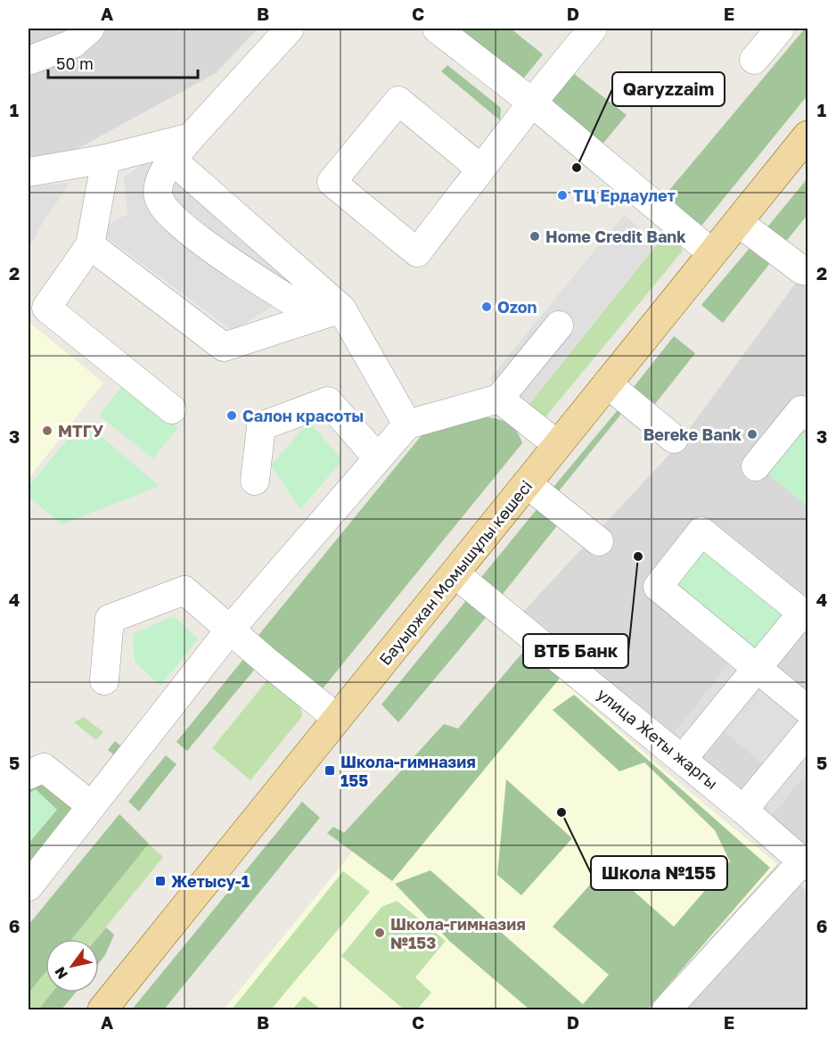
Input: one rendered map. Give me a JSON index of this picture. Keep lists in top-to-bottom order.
{
  "streets": {
    "main road": ["Бауыржан Момышұлы көшесі"],
    "street": ["улица Жеты жаргы"]
  },
  "crossings": [
    ["Бауыржан Момышұлы көшесі", "улица Жеты жаргы"]
  ],
  "places": {
    "other": [
      "Qaryzzaim",
      "ТЦ Ердаулет",
      "Home Credit Bank",
      "Ozon",
      "Салон красоты",
      "МТГУ",
      "Bereke Bank",
      "ВТБ Банк",
      "Школа №155",
      "Школа-гимназия №153"
    ],
    "transit": ["Школа-гимназия 155", "Жетысу-1"]
  },
  "scale_bar": "50 m",
  "north": "bottom left",
  "grid": {
    "columns": [
      "A",
      "B",
      "C",
      "D",
      "E"
    ],
    "rows": [
      "1",
      "2",
      "3",
      "4",
      "5",
      "6"
    ]
  }
}
